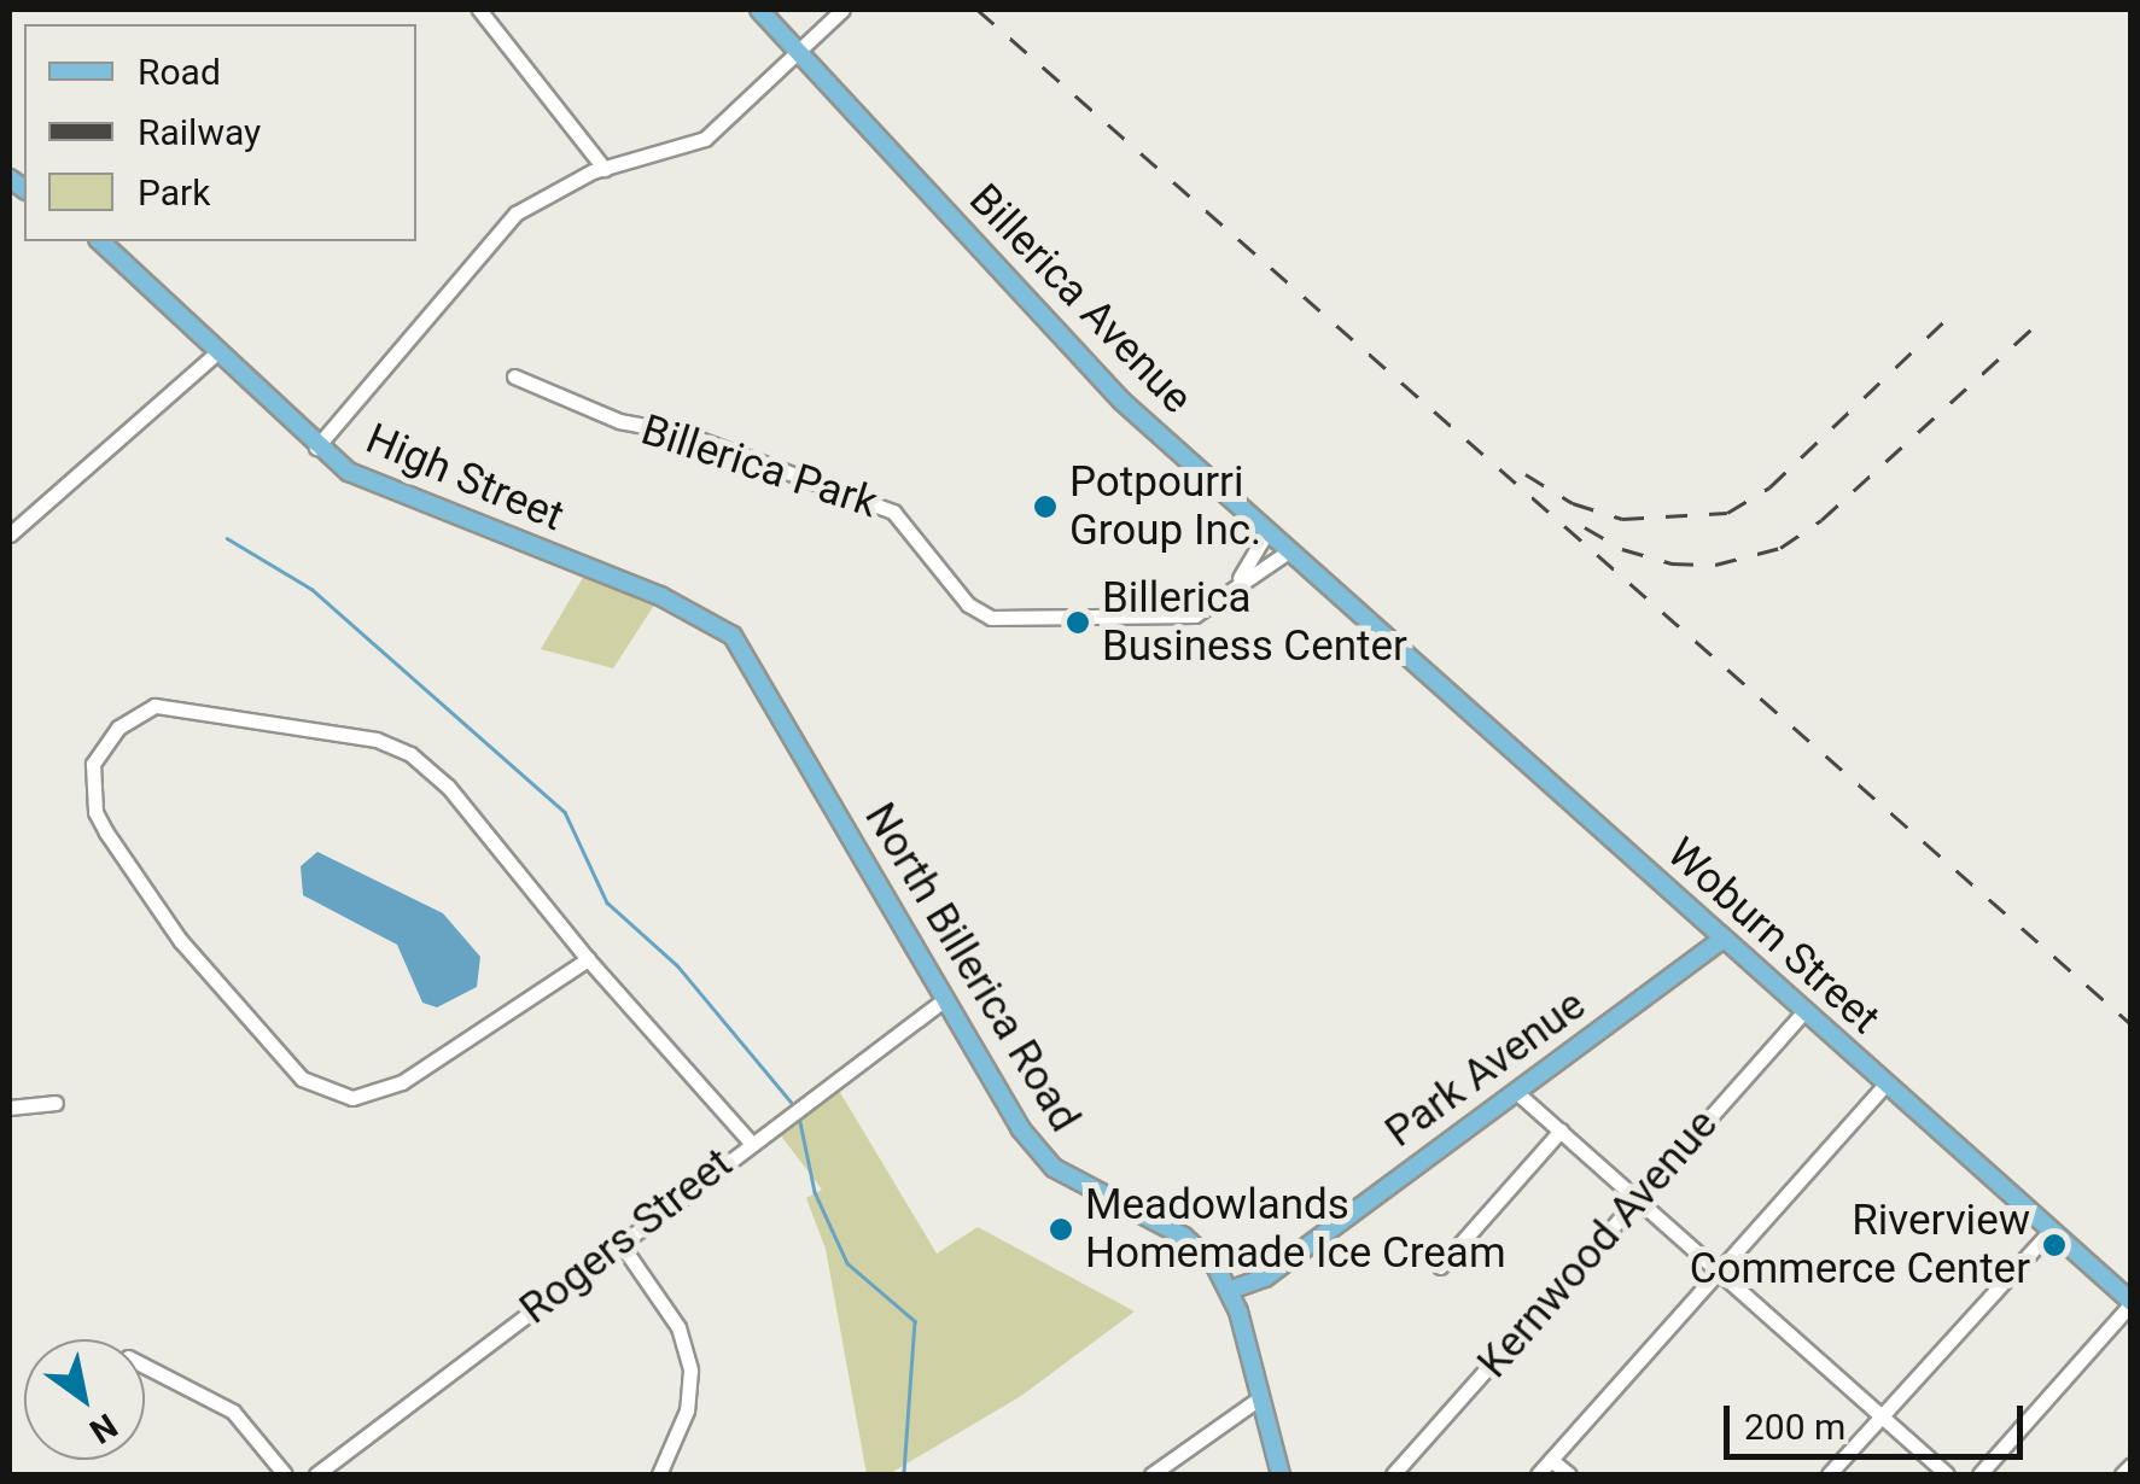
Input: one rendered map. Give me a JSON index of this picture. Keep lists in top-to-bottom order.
{
  "streets": {
    "main road": [
      "Billerica Avenue",
      "High Street",
      "Woburn Street",
      "North Billerica Road",
      "Park Avenue"
    ],
    "street": ["Billerica Park", "Rogers Street", "Kernwood Avenue"]
  },
  "crossings": [
    ["Billerica Avenue", "Billerica Park"],
    ["Billerica Avenue", "Woburn Street"],
    ["High Street", "North Billerica Road"],
    ["Woburn Street", "Park Avenue"],
    ["Woburn Street", "Kernwood Avenue"],
    ["North Billerica Road", "Park Avenue"],
    ["North Billerica Road", "Rogers Street"]
  ],
  "places": [
    "Potpourri Group Inc.",
    "Billerica Business Center",
    "Meadowlands Homemade Ice Cream",
    "Riverview Commerce Center"
  ],
  "legend": ["Road", "Railway", "Park"],
  "scale_bar": "200 m",
  "north": "bottom right"
}
